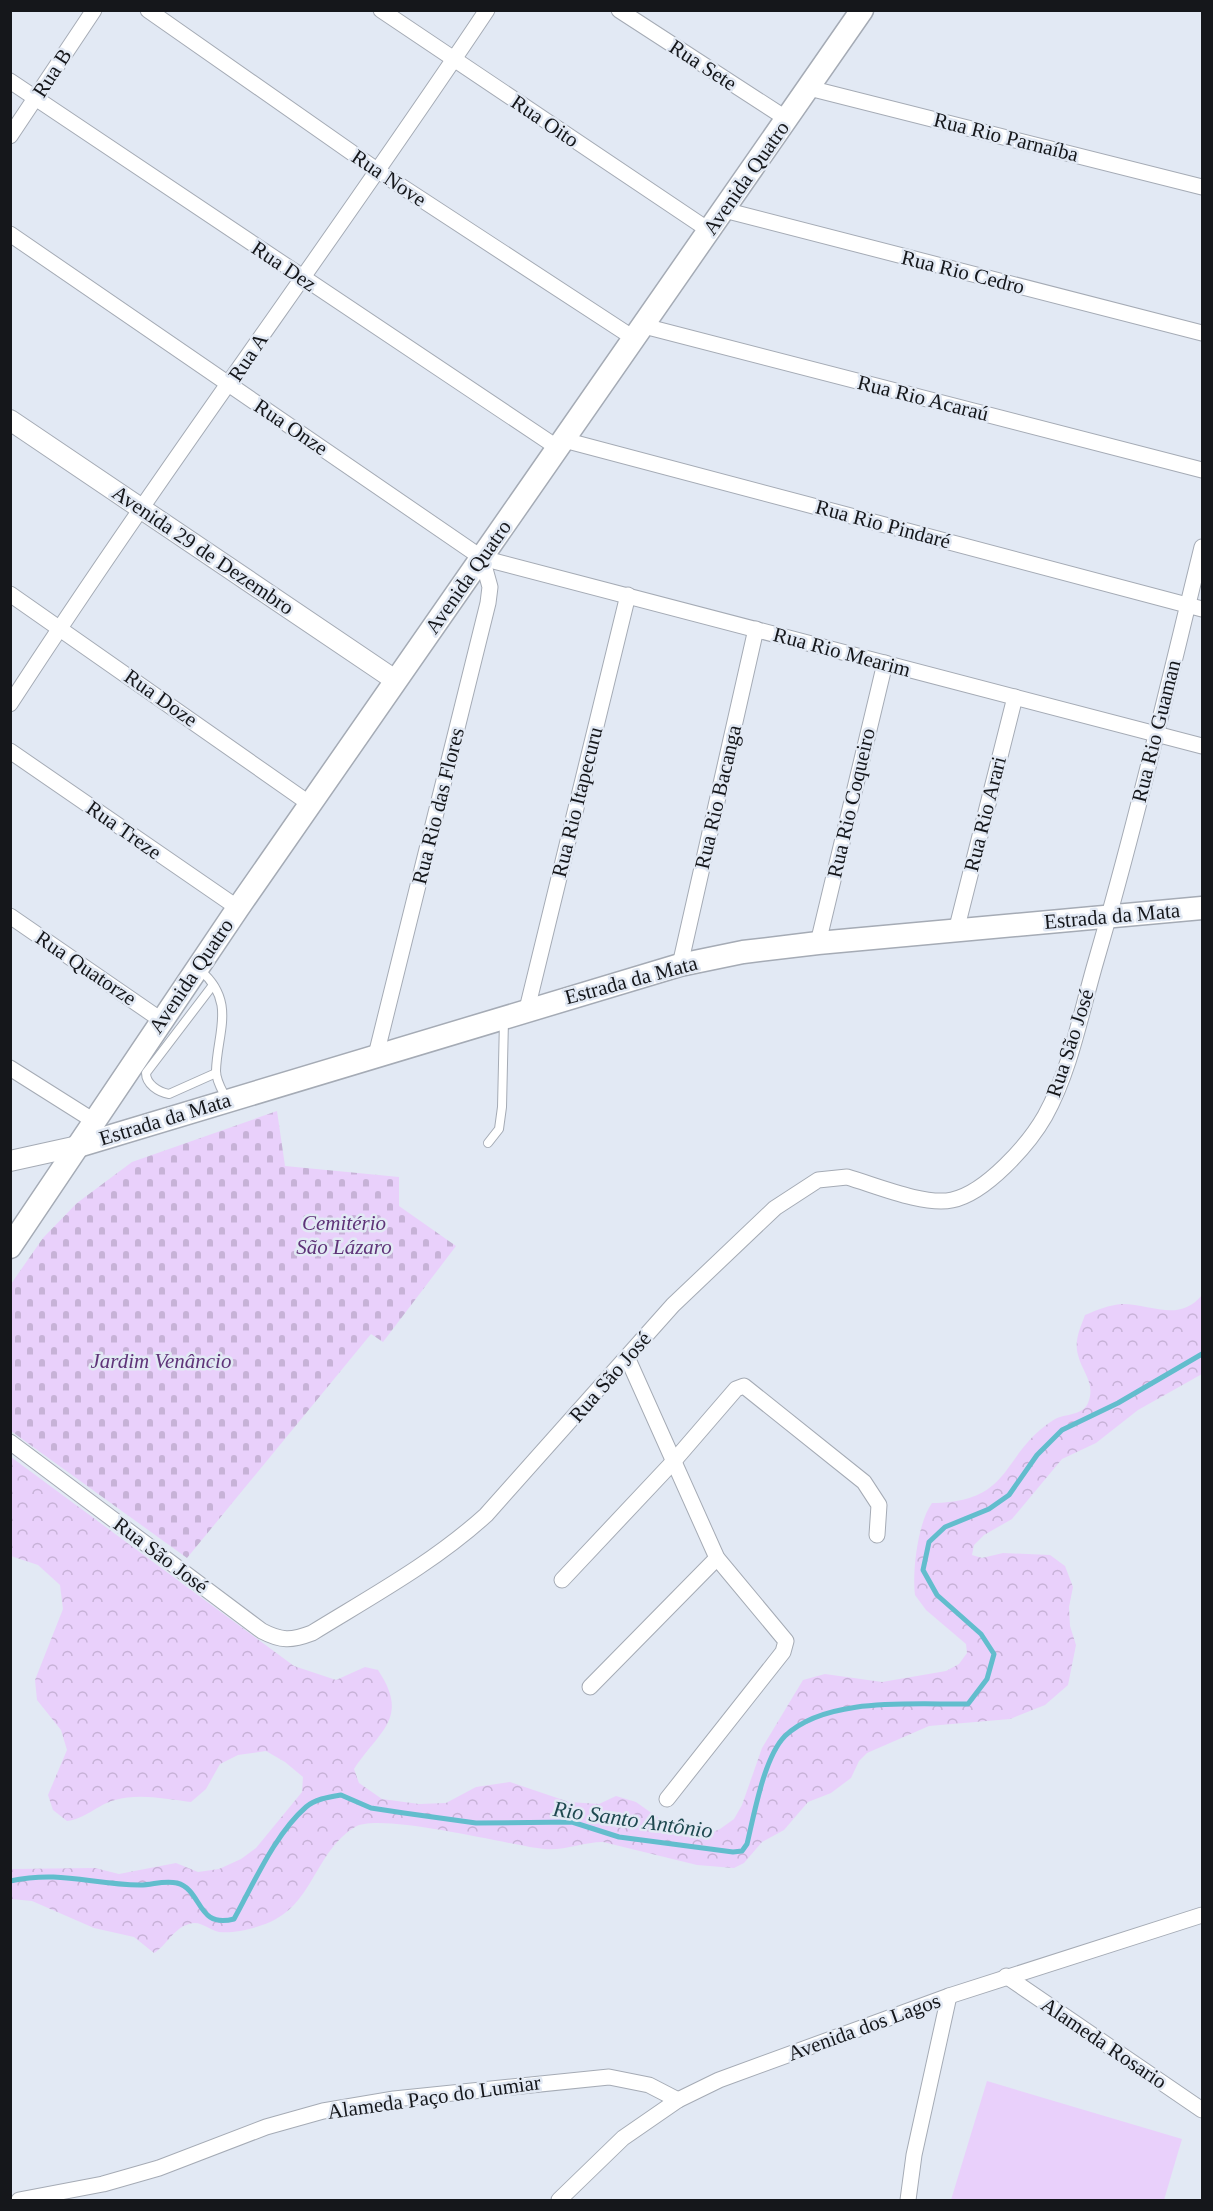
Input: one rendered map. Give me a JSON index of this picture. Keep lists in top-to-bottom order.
{
  "streets": {
    "main road": ["Avenida Quatro", "Estrada da Mata"],
    "street": [
      "Rua Sete",
      "Rua B",
      "Rua Oito",
      "Rua Rio Parnaíba",
      "Rua Nove",
      "Rua Dez",
      "Rua Rio Cedro",
      "Rua A",
      "Rua Rio Acaraú",
      "Rua Onze",
      "Rua Rio Pindaré",
      "Avenida 29 de Dezembro",
      "Rua Rio Mearim",
      "Rua Doze",
      "Rua Rio Guaman",
      "Rua Rio Bacanga",
      "Rua Rio Itapecuru",
      "Rua Rio Coqueiro",
      "Rua Rio das Flores",
      "Rua Rio Arari",
      "Rua Treze",
      "Rua Quatorze",
      "Rua São José",
      "Avenida dos Lagos",
      "Alameda Rosario",
      "Alameda Paço do Lumiar"
    ]
  },
  "crossings": [
    ["Rua Sete", "Avenida Quatro"],
    ["Rua B", "Rua Dez"],
    ["Rua Oito", "Avenida Quatro"],
    ["Rua Oito", "Rua A"],
    ["Rua Rio Parnaíba", "Avenida Quatro"],
    ["Rua Nove", "Avenida Quatro"],
    ["Rua Nove", "Rua A"],
    ["Rua Nove", "Rua Rio Acaraú"],
    ["Avenida Quatro", "Rua Dez"],
    ["Avenida Quatro", "Rua Rio Cedro"],
    ["Avenida Quatro", "Rua Rio Acaraú"],
    ["Avenida Quatro", "Rua Onze"],
    ["Avenida Quatro", "Rua Rio Pindaré"],
    ["Avenida Quatro", "Avenida 29 de Dezembro"],
    ["Avenida Quatro", "Rua Rio Mearim"],
    ["Avenida Quatro", "Rua Doze"],
    ["Avenida Quatro", "Rua Rio das Flores"],
    ["Avenida Quatro", "Rua Treze"],
    ["Avenida Quatro", "Estrada da Mata"],
    ["Avenida Quatro", "Rua Quatorze"],
    ["Rua Dez", "Rua A"],
    ["Rua Dez", "Rua Rio Pindaré"],
    ["Rua A", "Rua Onze"],
    ["Rua A", "Avenida 29 de Dezembro"],
    ["Rua A", "Rua Doze"],
    ["Rua Onze", "Rua Rio Mearim"],
    ["Rua Onze", "Rua Rio das Flores"],
    ["Rua Rio Pindaré", "Rua Rio Guaman"],
    ["Rua Rio Mearim", "Rua Rio Guaman"],
    ["Rua Rio Mearim", "Rua Rio Bacanga"],
    ["Rua Rio Mearim", "Rua Rio Itapecuru"],
    ["Rua Rio Mearim", "Rua Rio Coqueiro"],
    ["Rua Rio Mearim", "Rua Rio das Flores"],
    ["Rua Rio Mearim", "Rua Rio Arari"],
    ["Rua Rio Guaman", "Estrada da Mata"],
    ["Rua Rio Guaman", "Rua São José"],
    ["Rua Rio Bacanga", "Estrada da Mata"],
    ["Rua Rio Itapecuru", "Estrada da Mata"],
    ["Rua Rio Coqueiro", "Estrada da Mata"],
    ["Rua Rio das Flores", "Estrada da Mata"],
    ["Rua Rio Arari", "Estrada da Mata"],
    ["Estrada da Mata", "Rua São José"],
    ["Avenida dos Lagos", "Alameda Rosario"],
    ["Avenida dos Lagos", "Alameda Paço do Lumiar"]
  ],
  "water": ["Rio Santo Antônio"],
  "parks": ["Cemitério São Lázaro", "Jardim Venâncio"]
}
